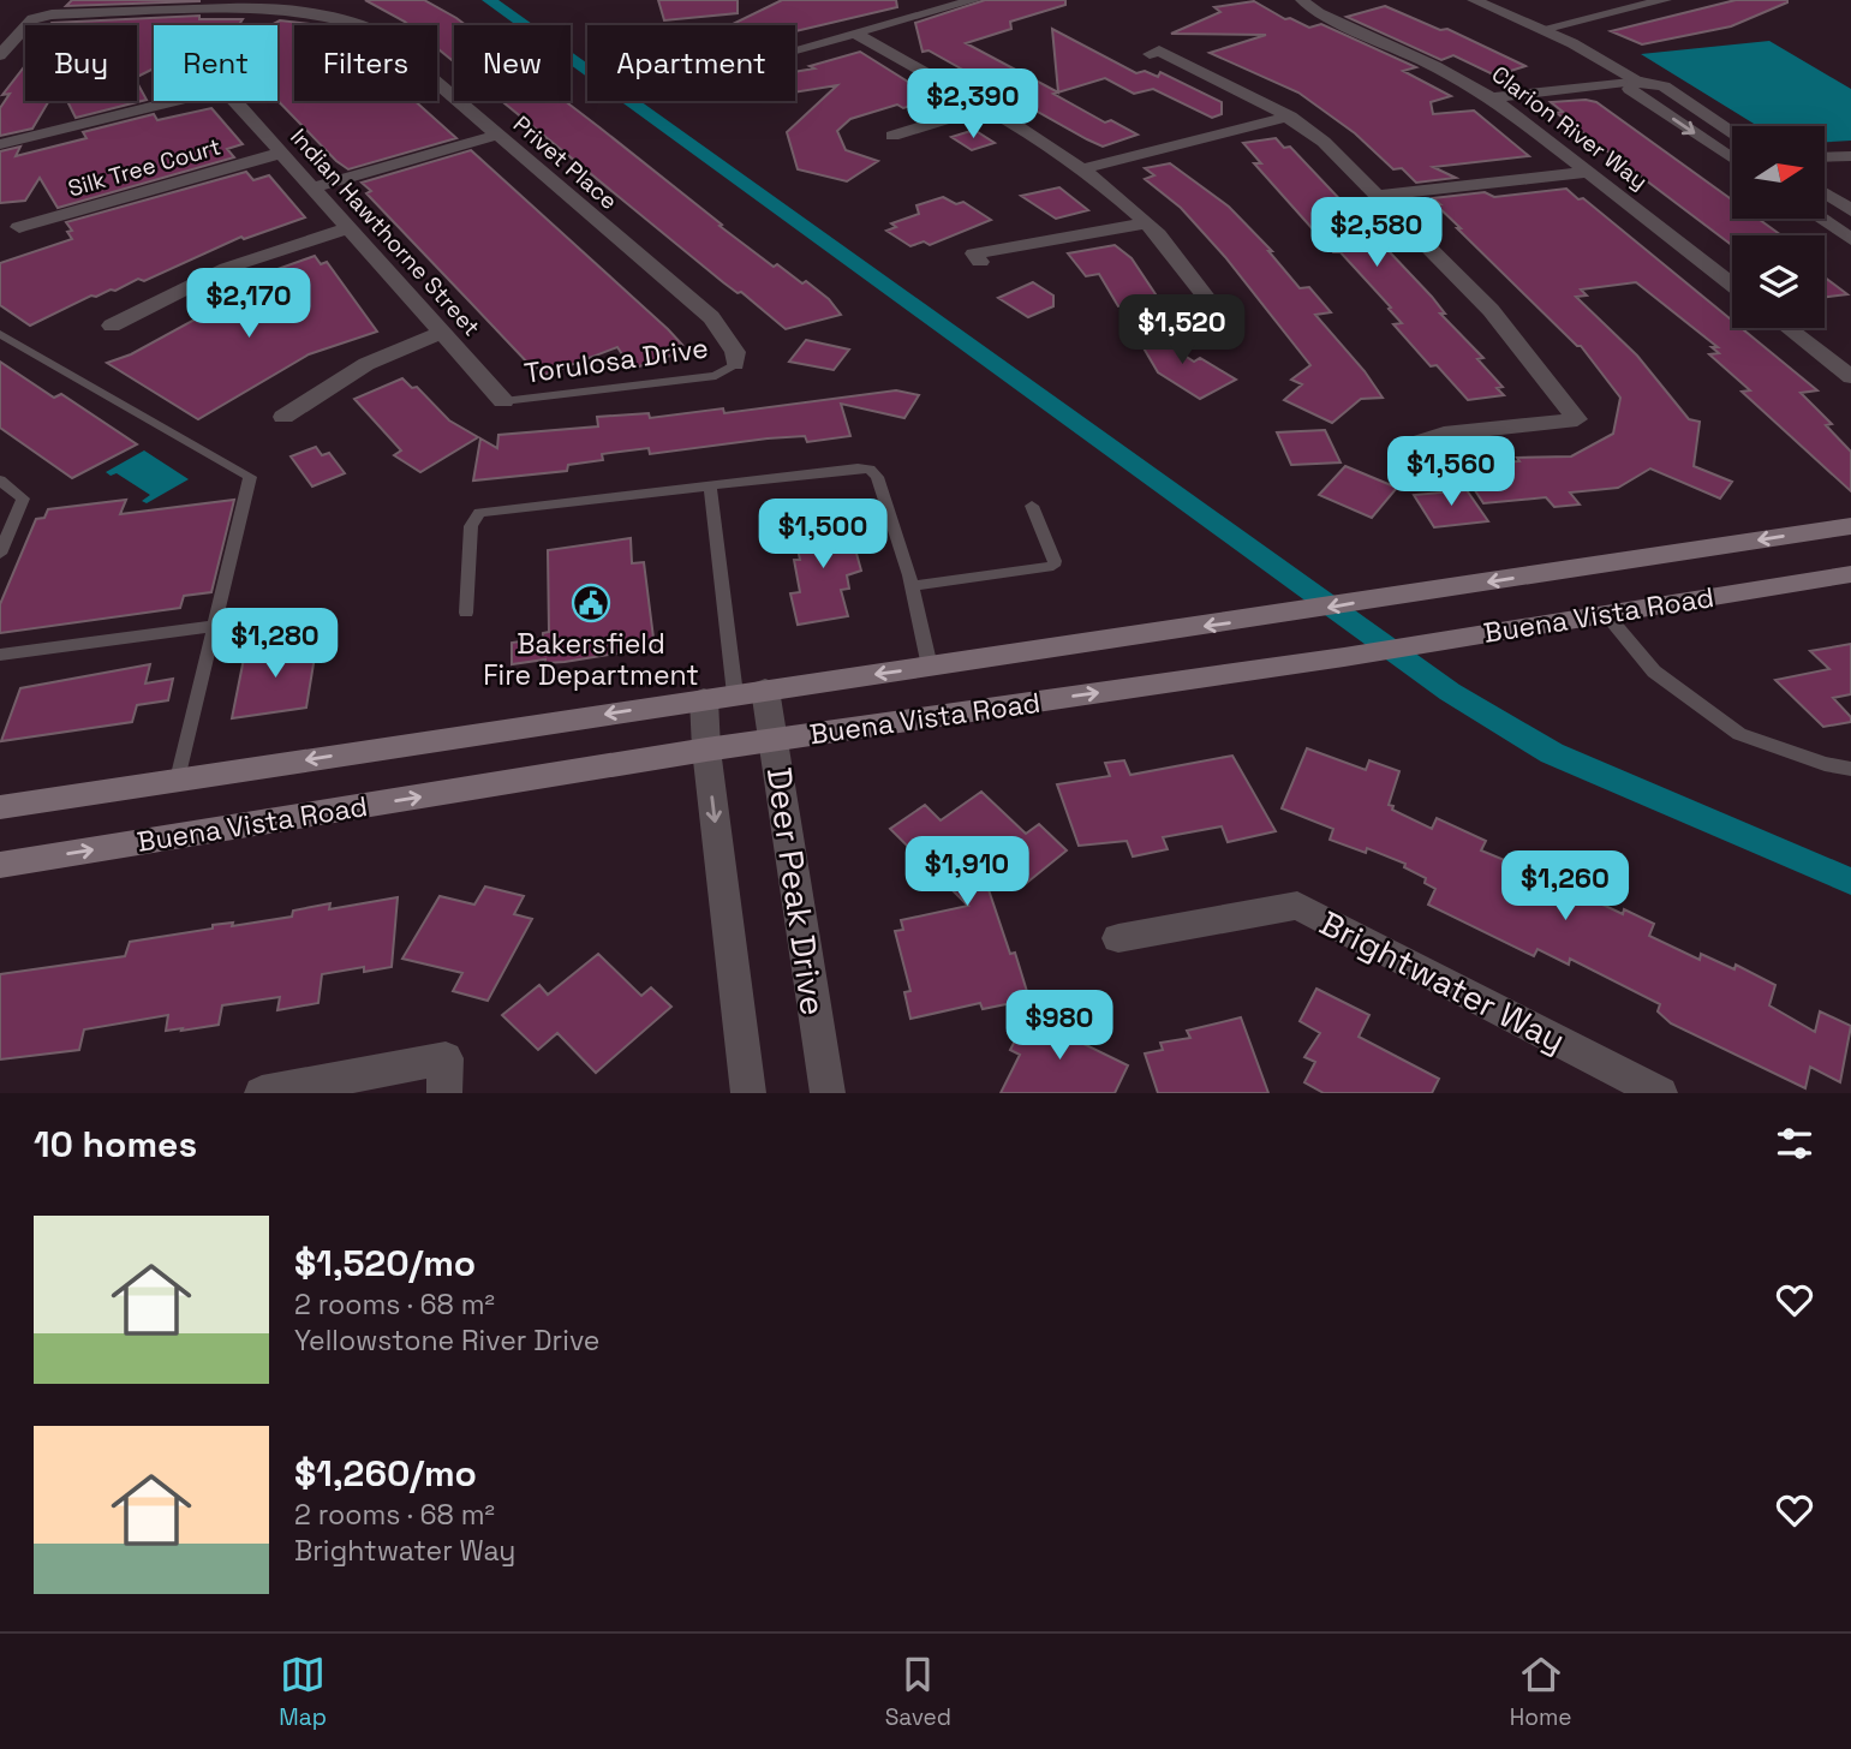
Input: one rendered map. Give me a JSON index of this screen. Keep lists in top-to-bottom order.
{
  "streets": {
    "main road": ["Buena Vista Road"],
    "street": [
      "Clarion River Way",
      "Privet Place",
      "Silk Tree Court",
      "Indian Hawthorne Street",
      "Deer Peak Drive",
      "Brightwater Way"
    ],
    "lane": ["Torulosa Drive"]
  },
  "crossings": [
    ["Privet Place", "Torulosa Drive"],
    ["Silk Tree Court", "Indian Hawthorne Street"],
    ["Indian Hawthorne Street", "Torulosa Drive"],
    ["Buena Vista Road", "Deer Peak Drive"]
  ],
  "places": {
    "public building": ["Bakersfield Fire Department"]
  },
  "north": "right",
  "page": {
    "chip": [
      "Buy",
      "Rent",
      "Filters",
      "New",
      "Apartment"
    ],
    "price": [
      "$2,390",
      "$2,580",
      "$2,170",
      "$1,520",
      "$1,560",
      "$1,500",
      "$1,280",
      "$1,910",
      "$1,260",
      "$980"
    ],
    "heading": "10 homes",
    "list": [
      {
        "name": "$1,520/mo",
        "note": "2 rooms · 68 m² · Yellowstone River Drive"
      },
      {
        "name": "$1,260/mo",
        "note": "2 rooms · 68 m² · Brightwater Way"
      }
    ],
    "tabs": ["Map", "Saved", "Home"]
  }
}
